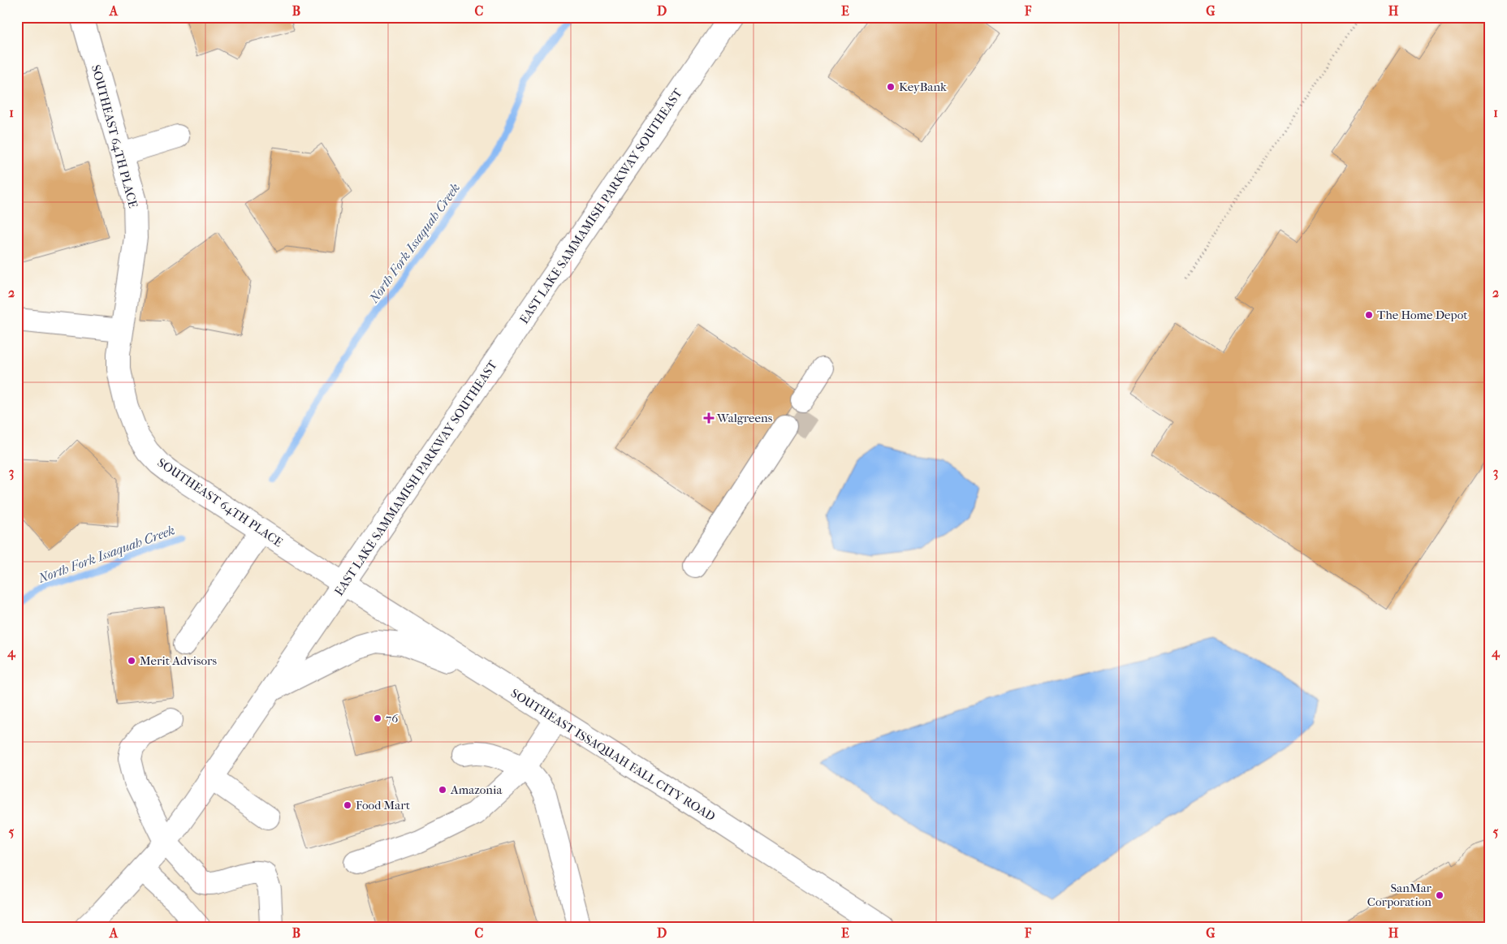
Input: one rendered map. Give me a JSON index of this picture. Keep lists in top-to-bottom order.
{
  "streets": {
    "main road": ["SOUTHEAST 64TH PLACE", "EAST LAKE SAMMAMISH PARKWAY SOUTHEAST", "SOUTHEAST ISSAQUAH FALL CITY ROAD"]
  },
  "crossings": [
    ["SOUTHEAST 64TH PLACE", "EAST LAKE SAMMAMISH PARKWAY SOUTHEAST"],
    ["SOUTHEAST 64TH PLACE", "SOUTHEAST ISSAQUAH FALL CITY ROAD"],
    ["EAST LAKE SAMMAMISH PARKWAY SOUTHEAST", "SOUTHEAST ISSAQUAH FALL CITY ROAD"]
  ],
  "water": ["North Fork Issaquah Creek"],
  "places": {
    "other": [
      "KeyBank",
      "The Home Depot",
      "Merit Advisors",
      "76",
      "Amazonia",
      "Food Mart",
      "SanMar Corporation"
    ],
    "health": ["Walgreens"]
  },
  "grid": {
    "columns": [
      "A",
      "B",
      "C",
      "D",
      "E",
      "F",
      "G",
      "H"
    ],
    "rows": [
      "1",
      "2",
      "3",
      "4",
      "5"
    ]
  }
}
